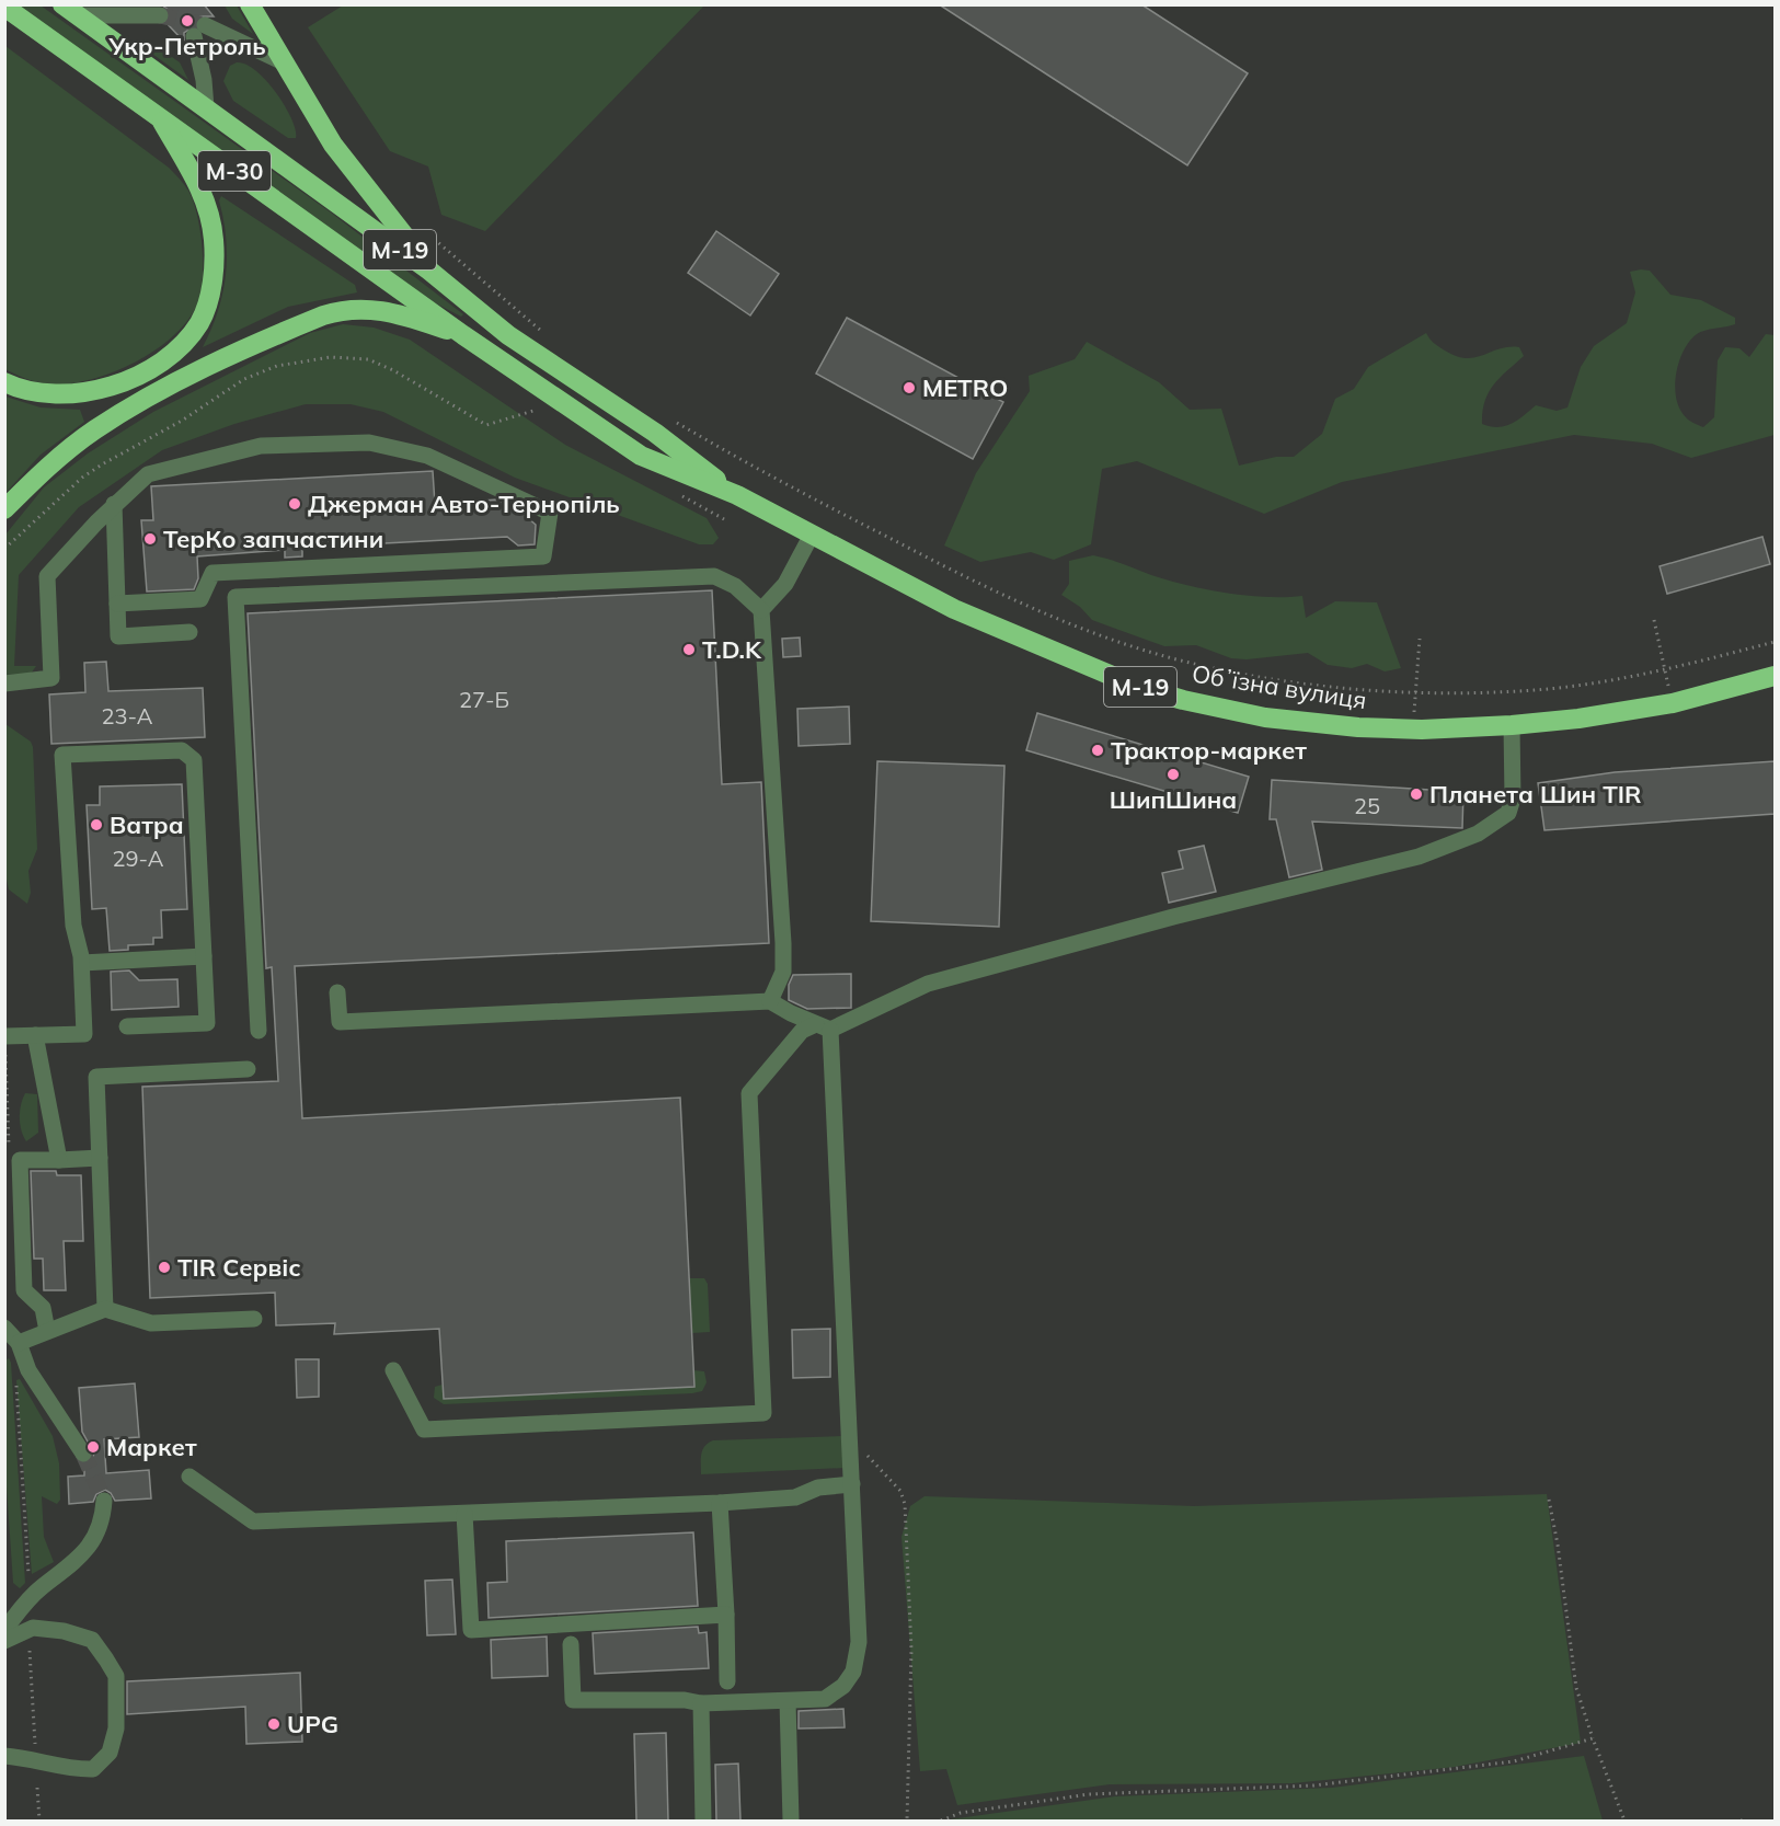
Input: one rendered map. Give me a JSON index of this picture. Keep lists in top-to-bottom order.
{
  "streets": {
    "highway": ["М-30", "М-19", "Обʼїзна вулиця"]
  },
  "crossings": [
    ["М-30", "М-19"],
    ["М-19", "Обʼїзна вулиця"]
  ],
  "places": [
    "Укр-Петроль",
    "METRO",
    "Джерман Авто-Тернопіль",
    "ТерКо запчастини",
    "T.D.K",
    "Трактор-маркет",
    "ШипШина",
    "Планета Шин TIR",
    "Ватра",
    "TIR Сервіс",
    "Маркет",
    "UPG"
  ],
  "house_numbers": [
    "27-Б",
    "23-А",
    "25",
    "29-А"
  ]
}
